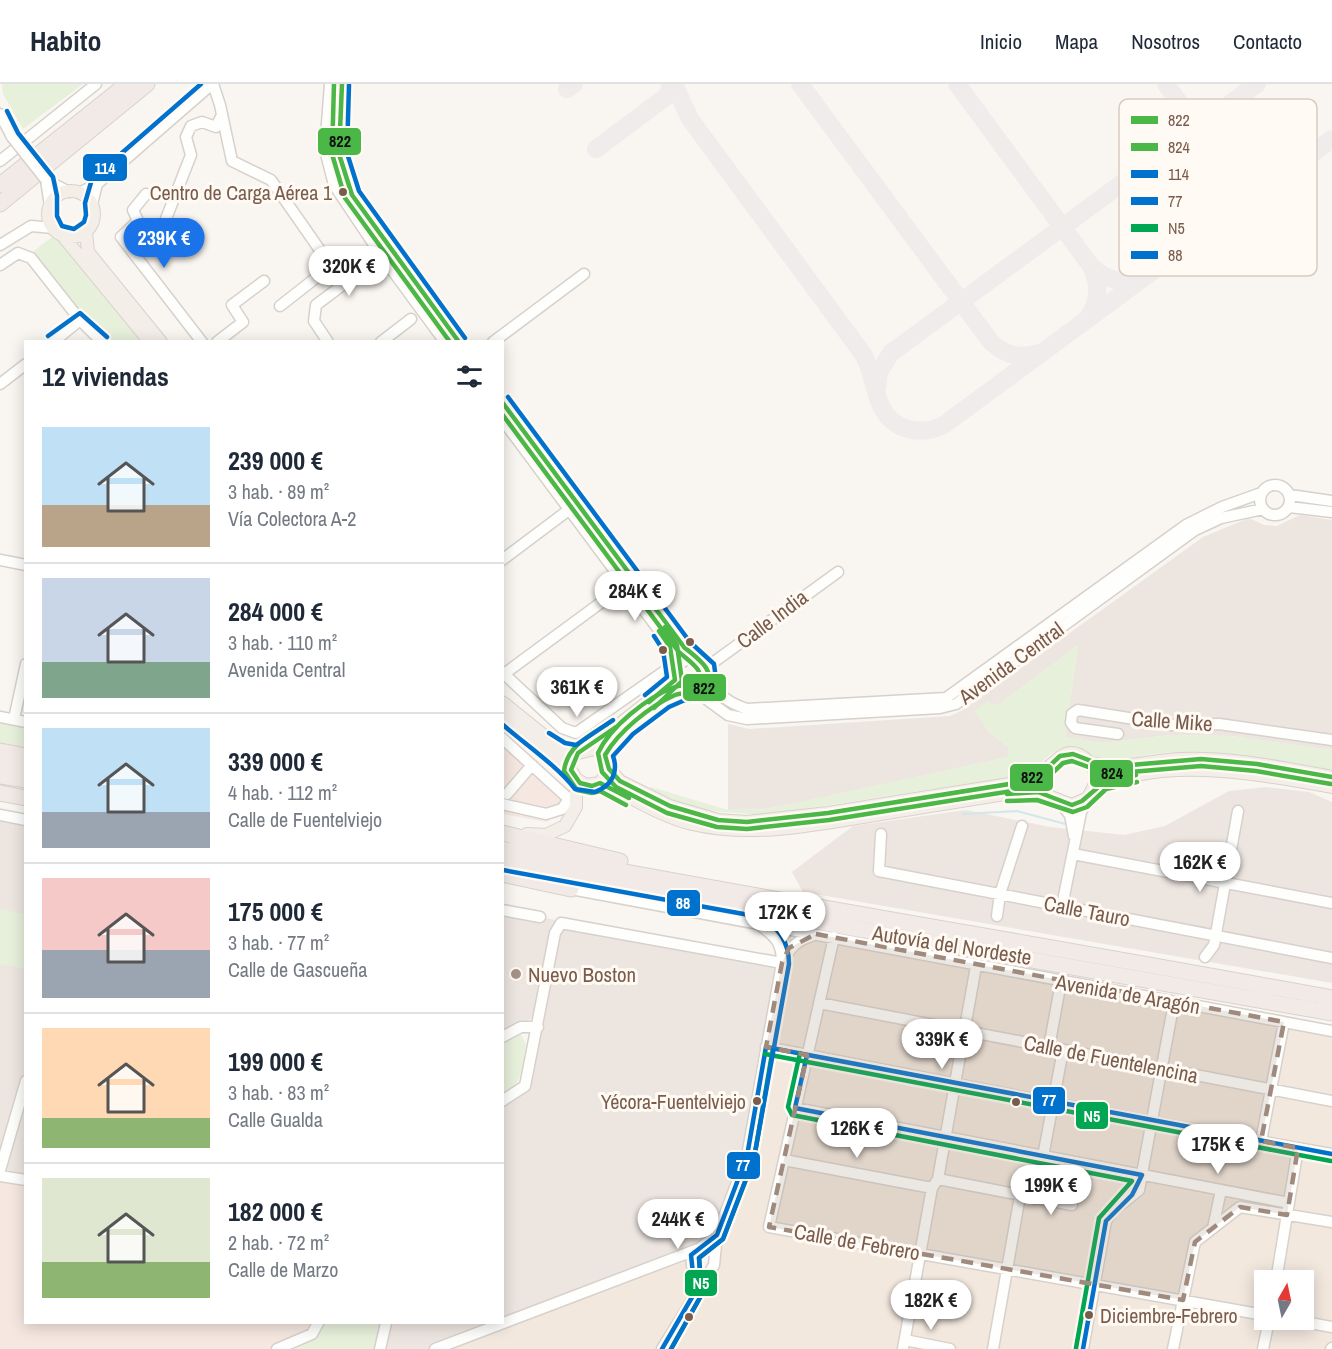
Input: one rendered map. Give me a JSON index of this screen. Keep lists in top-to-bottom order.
{
  "streets": {
    "highway": ["Autovía del Nordeste"],
    "street": [
      "Calle India",
      "Avenida Central",
      "Calle Mike",
      "Calle Tauro",
      "Avenida de Aragón",
      "Calle de Fuentelencina",
      "Calle de Febrero"
    ]
  },
  "crossings": [
    ["Calle India", "Avenida Central"]
  ],
  "places": [
    "Centro de Carga Aérea 1",
    "Nuevo Boston",
    "Yécora-Fuentelviejo",
    "Diciembre-Febrero"
  ],
  "lines": [
    "transit line 822",
    "transit line 824",
    "transit line 114",
    "transit line 88",
    "transit line 77",
    "transit line N5"
  ],
  "legend": [
    "822",
    "824",
    "114",
    "77",
    "N5",
    "88"
  ],
  "north": "top",
  "page": {
    "header": "Habito",
    "nav": [
      "Inicio",
      "Mapa",
      "Nosotros",
      "Contacto"
    ],
    "price": [
      "239K €",
      "320K €",
      "284K €",
      "361K €",
      "162K €",
      "172K €",
      "339K €",
      "126K €",
      "175K €",
      "199K €",
      "244K €",
      "182K €"
    ],
    "heading": "12 viviendas",
    "list": [
      {
        "name": "239 000 €",
        "note": "3 hab. · 89 m² · Vía Colectora A-2"
      },
      {
        "name": "284 000 €",
        "note": "3 hab. · 110 m² · Avenida Central"
      },
      {
        "name": "339 000 €",
        "note": "4 hab. · 112 m² · Calle de Fuentelviejo"
      },
      {
        "name": "175 000 €",
        "note": "3 hab. · 77 m² · Calle de Gascueña"
      },
      {
        "name": "199 000 €",
        "note": "3 hab. · 83 m² · Calle Gualda"
      },
      {
        "name": "182 000 €",
        "note": "2 hab. · 72 m² · Calle de Marzo"
      }
    ]
  }
}
